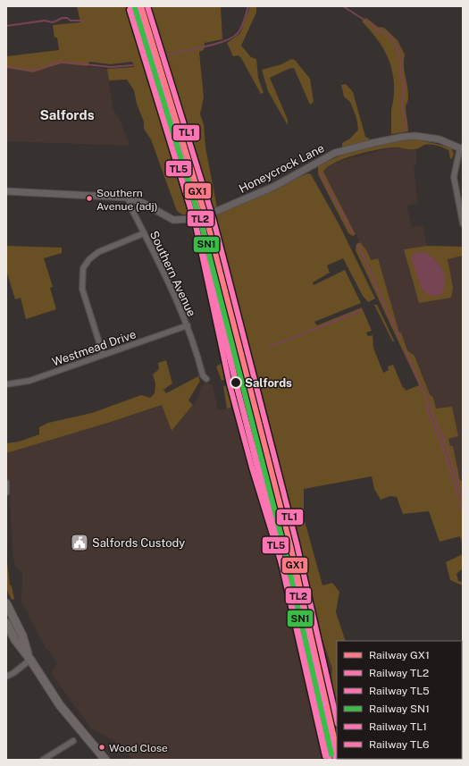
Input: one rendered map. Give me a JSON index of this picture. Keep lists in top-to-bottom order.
{
  "streets": {
    "street": ["Honeycrock Lane", "Southern Avenue", "Westmead Drive"]
  },
  "crossings": [
    ["Honeycrock Lane", "Southern Avenue"],
    ["Southern Avenue", "Westmead Drive"]
  ],
  "districts": ["Salfords"],
  "places": {
    "other": ["Southern Avenue (adj)", "Salfords", "Wood Close"],
    "public building": ["Salfords Custody"]
  },
  "lines": [
    "rail line GX1",
    "rail line TL2",
    "rail line TL1",
    "rail line TL5",
    "rail line SN1",
    "rail line TL6"
  ],
  "legend": [
    "Railway GX1",
    "Railway TL2",
    "Railway TL5",
    "Railway SN1",
    "Railway TL1",
    "Railway TL6"
  ]
}
